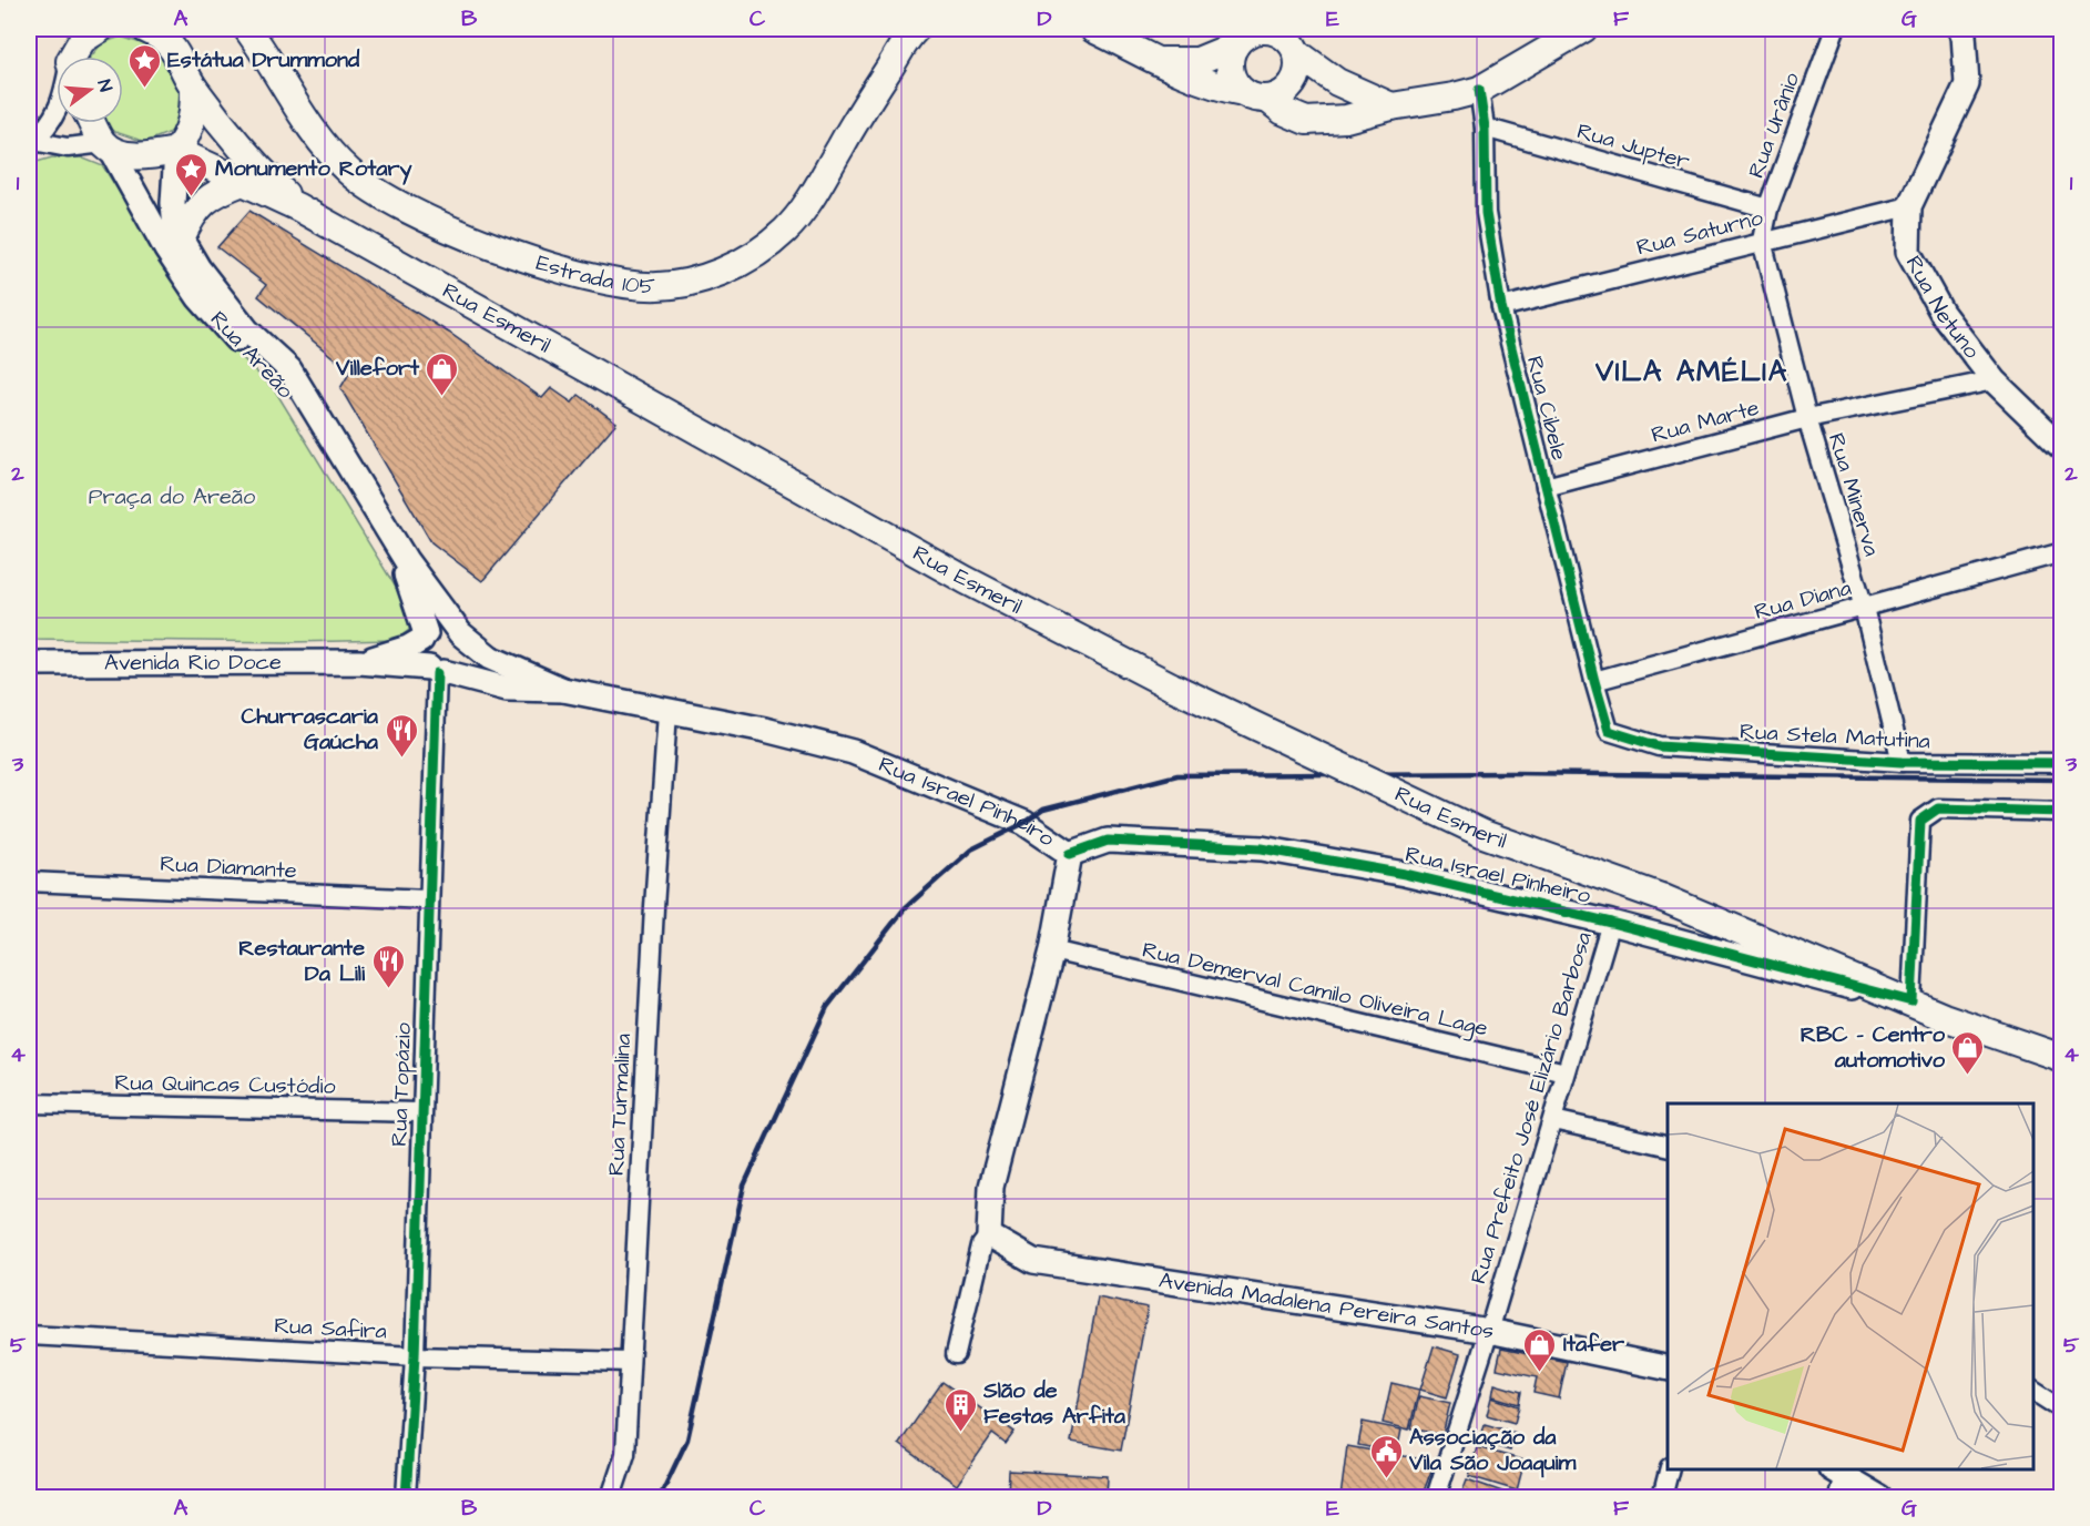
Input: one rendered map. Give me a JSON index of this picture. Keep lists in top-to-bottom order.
{
  "streets": {
    "main road": ["Estrada 105", "Rua Esmeril", "Rua Israel Pinheiro"],
    "street": [
      "Rua Urânio",
      "Rua Jupter",
      "Rua Saturno",
      "Rua Netuno",
      "Rua Areão",
      "Rua Cibele",
      "Rua Marte",
      "Rua Minerva",
      "Rua Diana",
      "Avenida Rio Doce",
      "Rua Stela Matutina",
      "Rua Diamante",
      "Rua Demerval Camilo Oliveira Lage",
      "Rua Quincas Custódio",
      "Rua Topázio",
      "Rua Turmalina",
      "Rua Prefeito José Elizário Barbosa",
      "Avenida Madalena Pereira Santos",
      "Rua Safira"
    ]
  },
  "crossings": [
    ["Rua Urânio", "Rua Jupter"],
    ["Rua Urânio", "Rua Saturno"],
    ["Rua Urânio", "Rua Minerva"],
    ["Rua Jupter", "Rua Cibele"],
    ["Rua Saturno", "Rua Netuno"],
    ["Rua Saturno", "Rua Cibele"],
    ["Rua Saturno", "Rua Minerva"],
    ["Rua Netuno", "Rua Marte"],
    ["Rua Esmeril", "Rua Israel Pinheiro"],
    ["Rua Areão", "Avenida Rio Doce"],
    ["Rua Areão", "Rua Israel Pinheiro"],
    ["Rua Areão", "Rua Topázio"],
    ["Rua Cibele", "Rua Marte"],
    ["Rua Cibele", "Rua Diana"],
    ["Rua Cibele", "Rua Stela Matutina"],
    ["Rua Marte", "Rua Minerva"],
    ["Rua Minerva", "Rua Diana"],
    ["Rua Minerva", "Rua Stela Matutina"],
    ["Avenida Rio Doce", "Rua Israel Pinheiro"],
    ["Avenida Rio Doce", "Rua Topázio"],
    ["Rua Israel Pinheiro", "Rua Topázio"],
    ["Rua Israel Pinheiro", "Rua Turmalina"],
    ["Rua Israel Pinheiro", "Rua Prefeito José Elizário Barbosa"],
    ["Rua Diamante", "Rua Topázio"],
    ["Rua Demerval Camilo Oliveira Lage", "Rua Prefeito José Elizário Barbosa"],
    ["Rua Quincas Custódio", "Rua Topázio"],
    ["Rua Topázio", "Rua Safira"],
    ["Rua Turmalina", "Rua Safira"],
    ["Rua Prefeito José Elizário Barbosa", "Avenida Madalena Pereira Santos"]
  ],
  "districts": ["VILA AMÉLIA"],
  "parks": ["Praça do Areão"],
  "places": {
    "place": ["Estátua Drummond", "Monumento Rotary"],
    "shop": ["Villefort", "RBC - Centro automotivo", "Itafer"],
    "restaurant": ["Churrascaria Gaúcha", "Restaurante Da Lili"],
    "building": ["Slão de Festas Arfita"],
    "public building": ["Associação da Vila São Joaquim"]
  },
  "north": "right",
  "grid": {
    "columns": [
      "A",
      "B",
      "C",
      "D",
      "E",
      "F",
      "G"
    ],
    "rows": [
      "1",
      "2",
      "3",
      "4",
      "5"
    ]
  }
}
